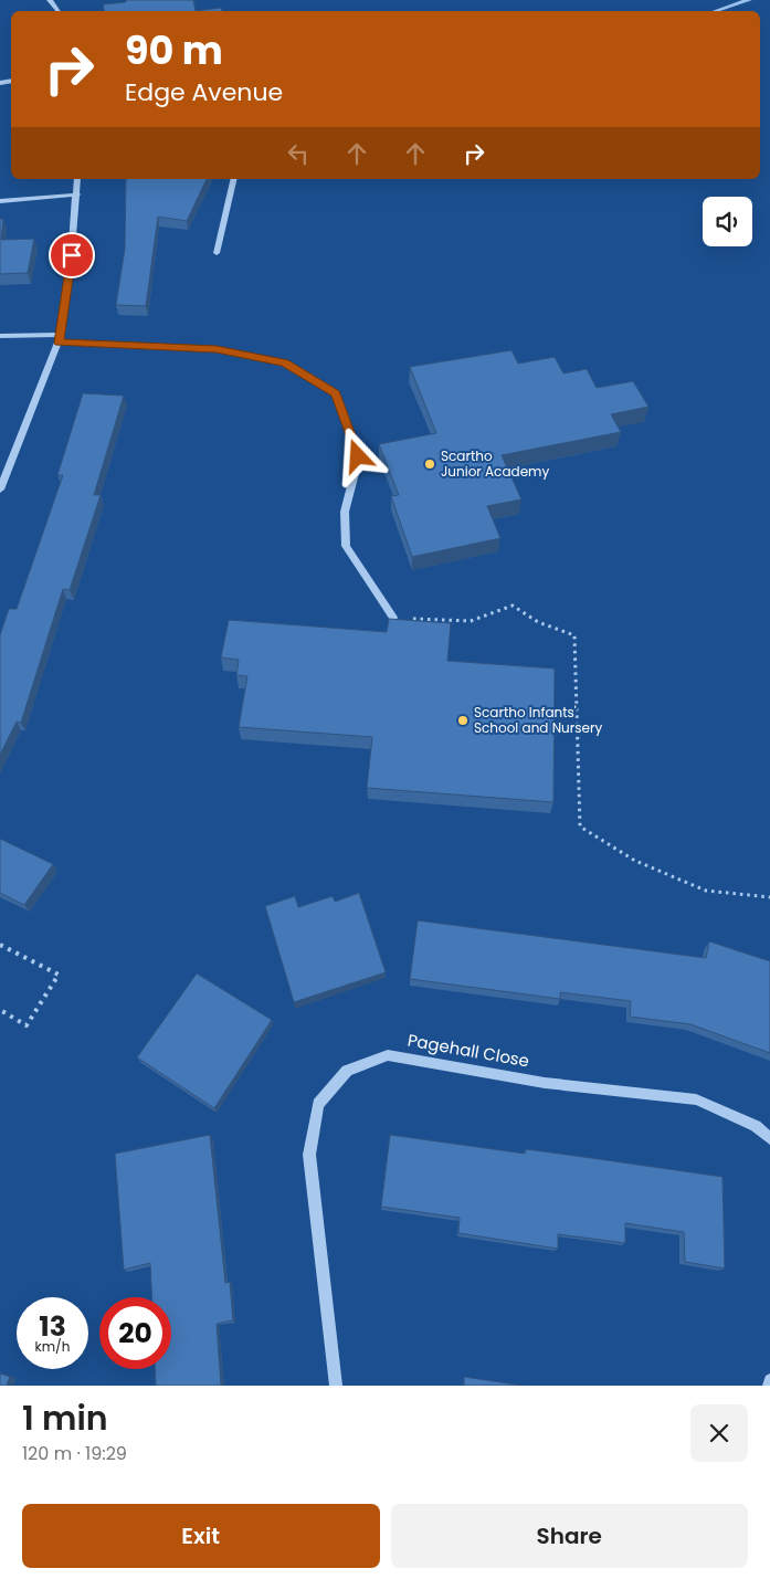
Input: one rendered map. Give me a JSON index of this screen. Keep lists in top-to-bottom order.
{
  "streets": {
    "street": ["Pagehall Close"]
  },
  "places": ["Scartho Junior Academy", "Scartho Infants' School and Nursery"],
  "page": {
    "turn": ["90 m", "Edge Avenue"],
    "speed": "13 km/h",
    "limit": "20",
    "heading": ["1 min", "120 m · 19:29"],
    "buttons": ["Exit", "Share"]
  }
}
